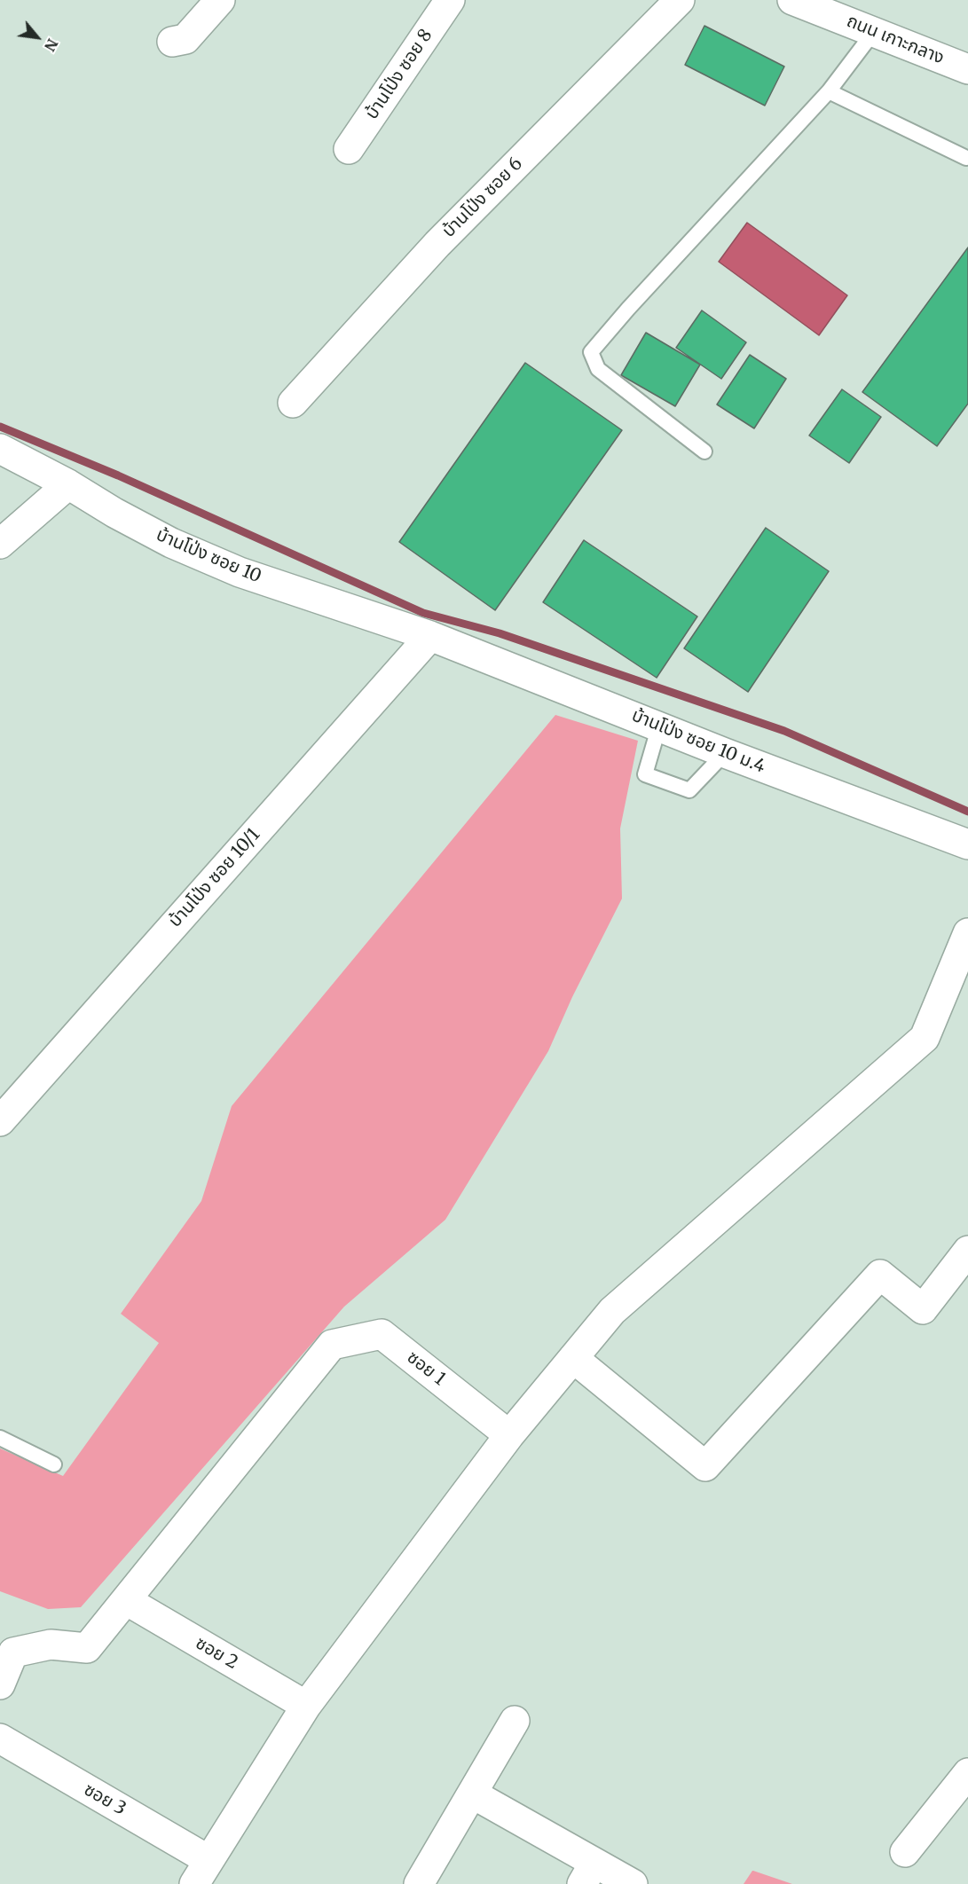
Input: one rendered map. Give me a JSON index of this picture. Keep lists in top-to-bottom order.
{
  "streets": {
    "street": [
      "ถนน เกาะกลาง",
      "บ้านโป่ง ซอย 8",
      "บ้านโป่ง ซอย 6",
      "บ้านโป่ง ซอย 10",
      "บ้านโป่ง ซอย 10 ม.4",
      "บ้านโป่ง ซอย 10/1",
      "ซอย 1",
      "ซอย 2",
      "ซอย 3"
    ]
  },
  "crossings": [
    ["บ้านโป่ง ซอย 10", "บ้านโป่ง ซอย 10 ม.4"],
    ["บ้านโป่ง ซอย 10", "บ้านโป่ง ซอย 10/1"],
    ["บ้านโป่ง ซอย 10 ม.4", "บ้านโป่ง ซอย 10/1"],
    ["ซอย 1", "ซอย 2"]
  ],
  "north": "bottom right"
}
